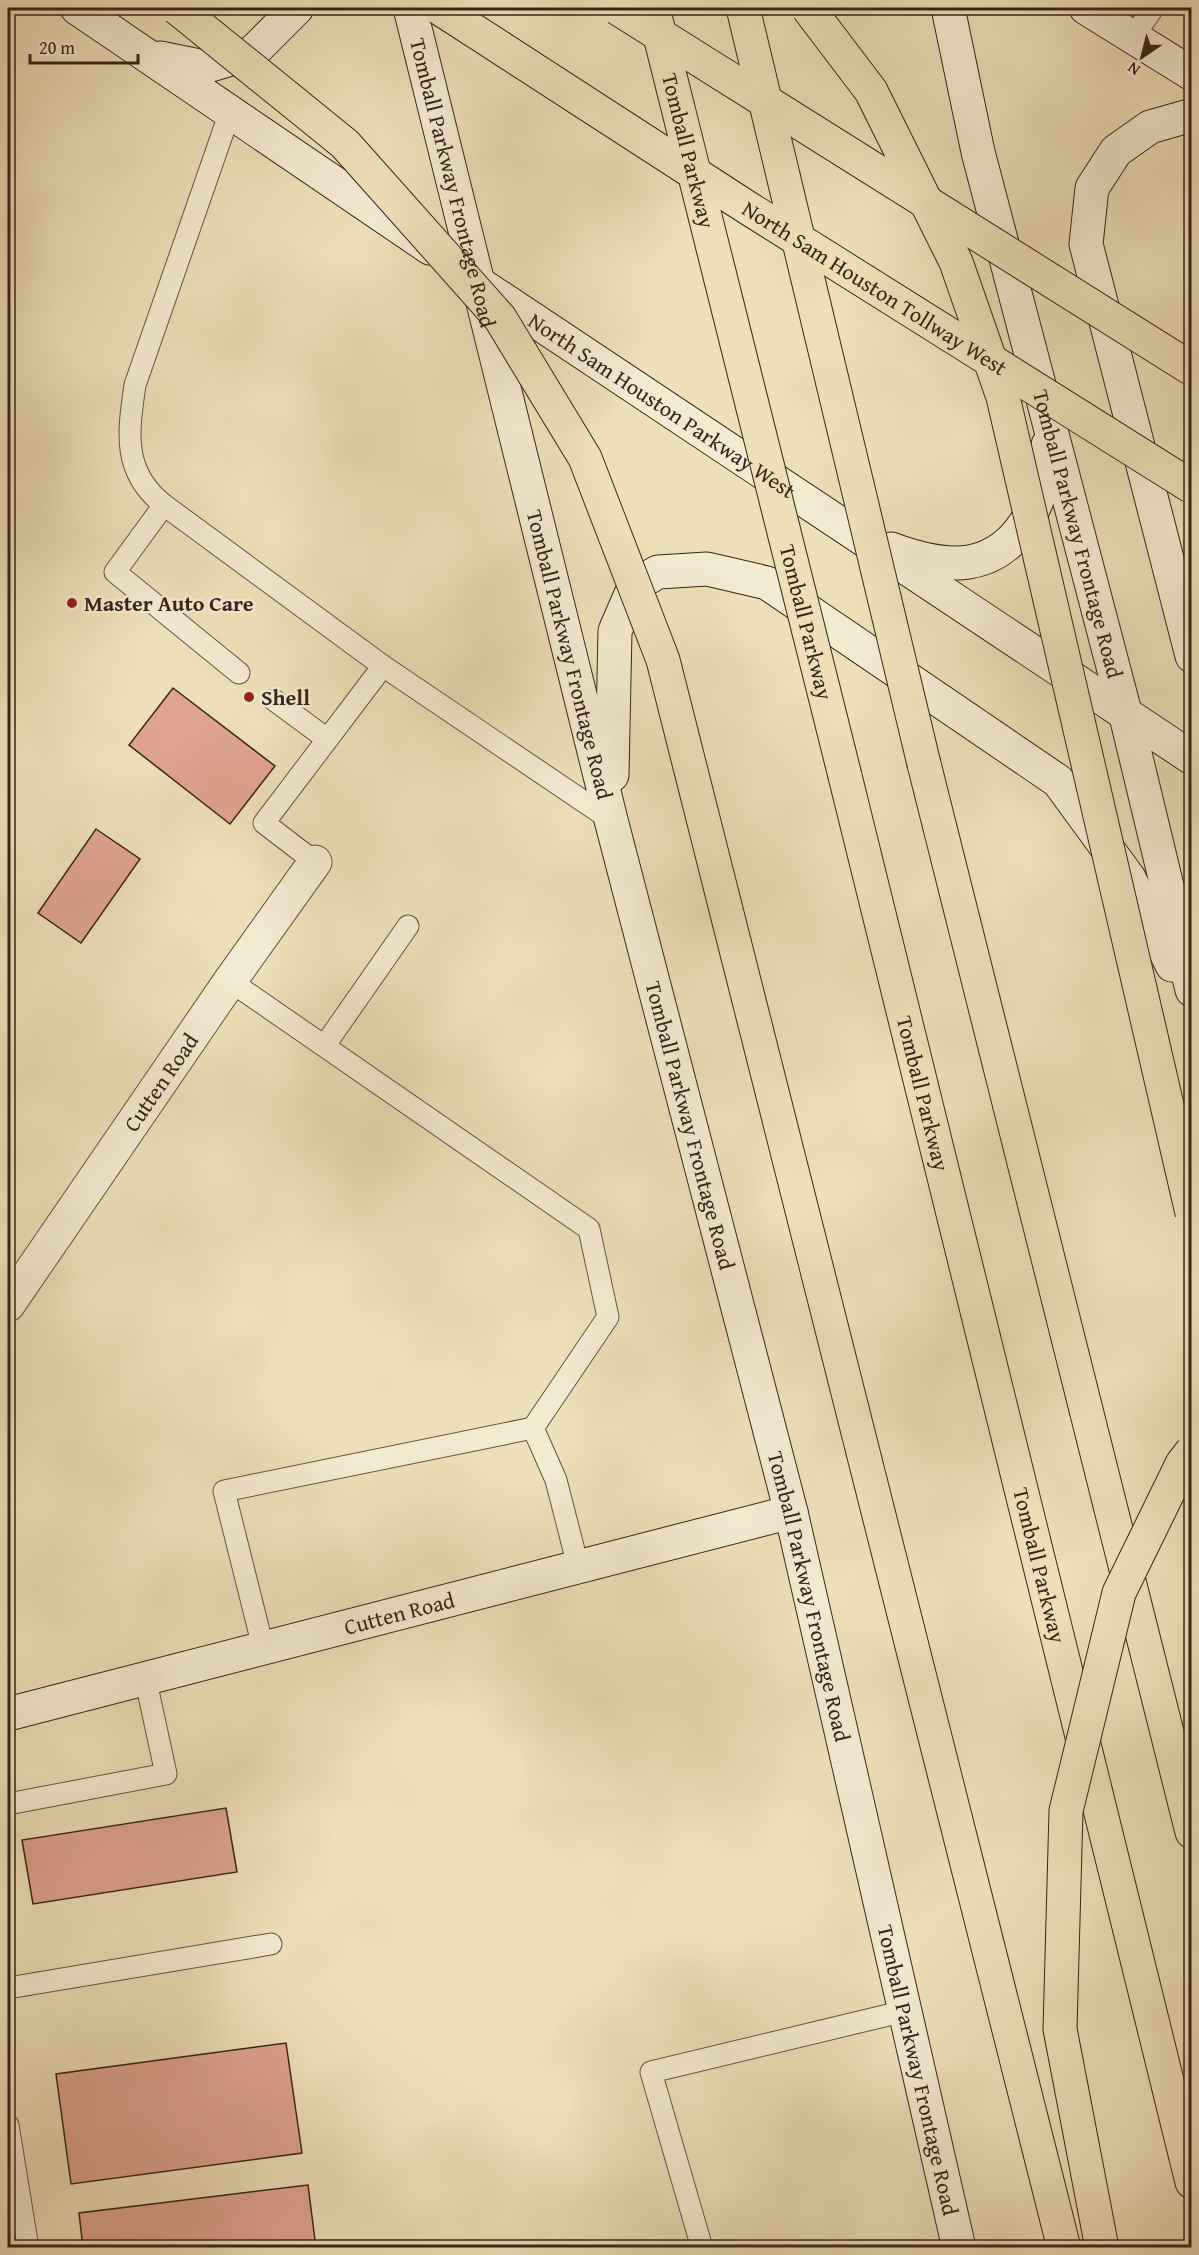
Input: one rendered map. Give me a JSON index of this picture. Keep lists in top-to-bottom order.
{
  "streets": {
    "highway": ["Tomball Parkway", "North Sam Houston Tollway West"],
    "main road": ["Tomball Parkway Frontage Road", "North Sam Houston Parkway West", "Cutten Road"]
  },
  "crossings": [
    ["Tomball Parkway Frontage Road", "North Sam Houston Parkway West"],
    ["Tomball Parkway Frontage Road", "Cutten Road"]
  ],
  "places": ["Master Auto Care", "Shell"],
  "scale_bar": "20 m",
  "north": "bottom left"
}
